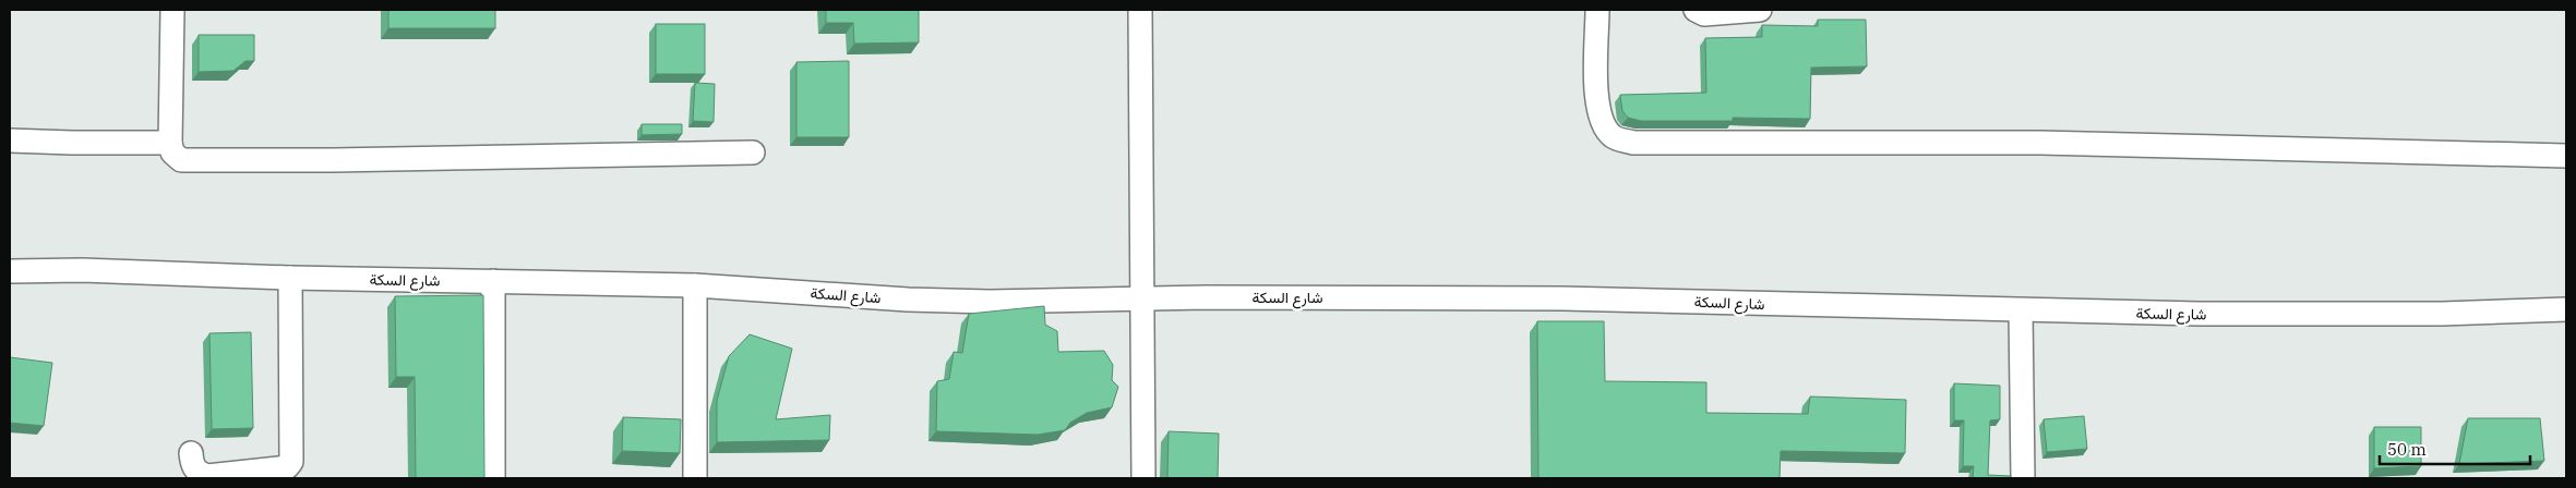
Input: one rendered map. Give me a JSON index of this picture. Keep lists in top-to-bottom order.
{
  "streets": {
    "street": ["شارع السكة"]
  },
  "scale_bar": "50 m"
}
